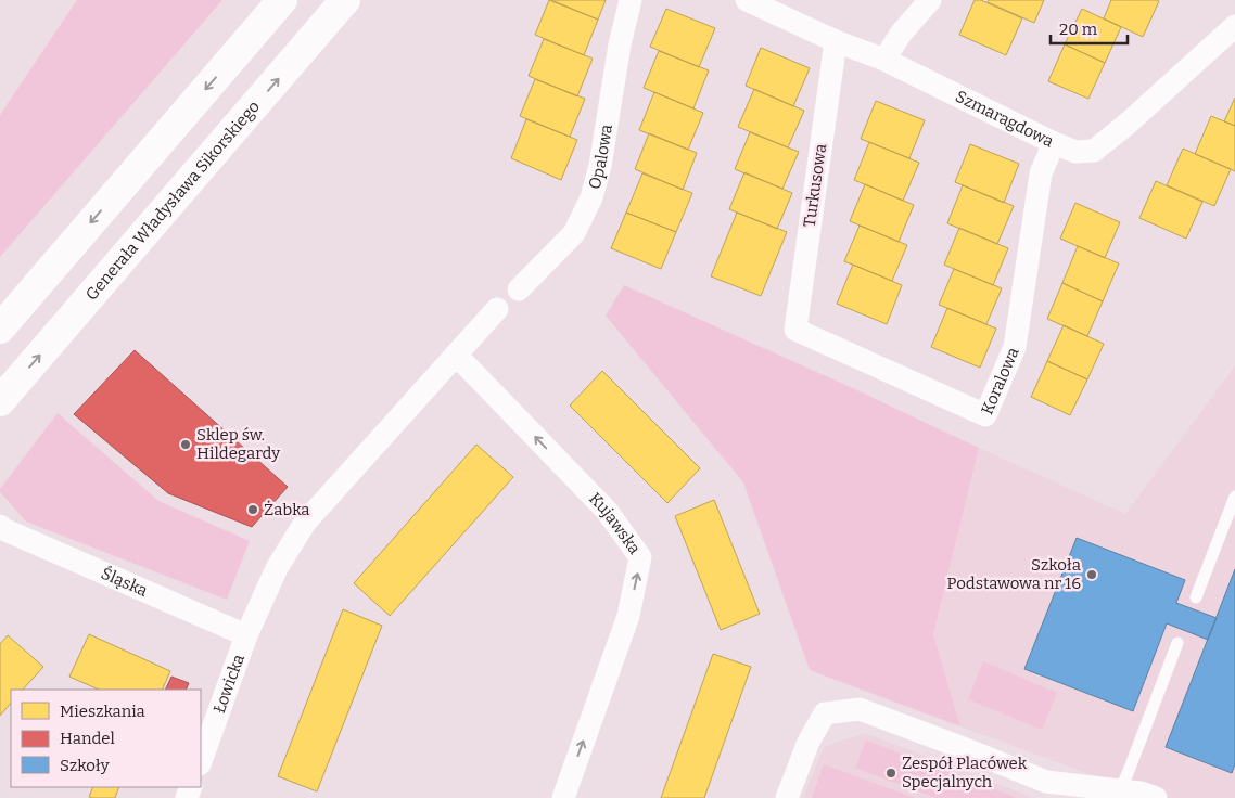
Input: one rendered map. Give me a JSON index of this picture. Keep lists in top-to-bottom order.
{
  "streets": {
    "street": [
      "Szmaragdowa",
      "Opalowa",
      "Turkusowa",
      "Generała Władysława Sikorskiego",
      "Koralowa",
      "Kujawska",
      "Śląska",
      "Łowicka"
    ]
  },
  "crossings": [
    ["Szmaragdowa", "Turkusowa"],
    ["Szmaragdowa", "Koralowa"],
    ["Turkusowa", "Koralowa"],
    ["Kujawska", "Łowicka"],
    ["Śląska", "Łowicka"]
  ],
  "one_way": ["Kujawska"],
  "places": [
    "Sklep św. Hildegardy",
    "Żabka",
    "Szkoła Podstawowa nr 16",
    "Zespół Placówek Specjalnych"
  ],
  "legend": ["Mieszkania", "Handel", "Szkoły"],
  "scale_bar": "20 m"
}
